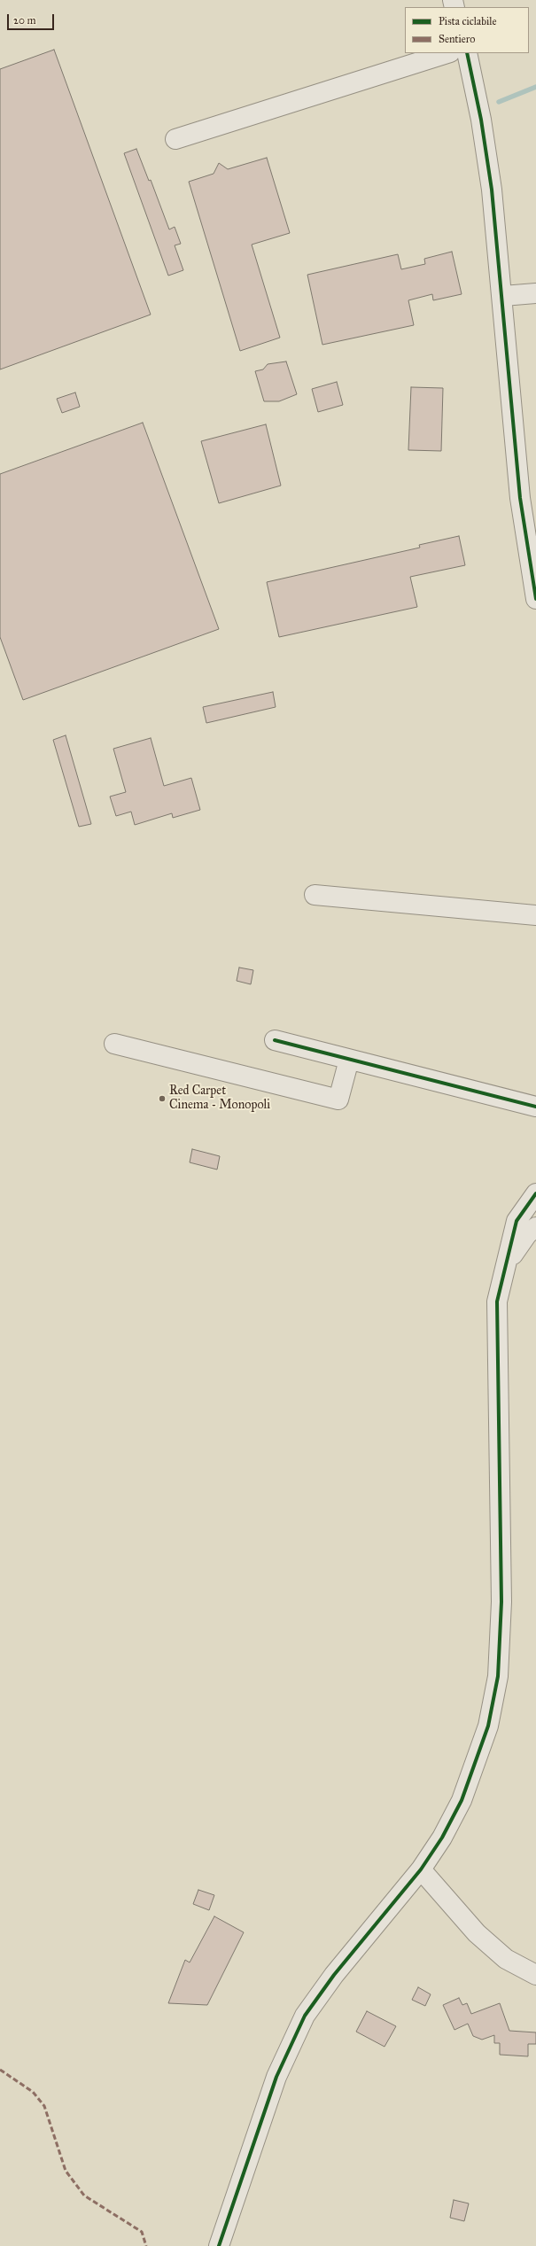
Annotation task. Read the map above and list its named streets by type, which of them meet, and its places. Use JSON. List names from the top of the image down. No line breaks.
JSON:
{"places":["Red Carpet Cinema - Monopoli"],"legend":["Pista ciclabile","Sentiero"],"scale_bar":"20 m"}
